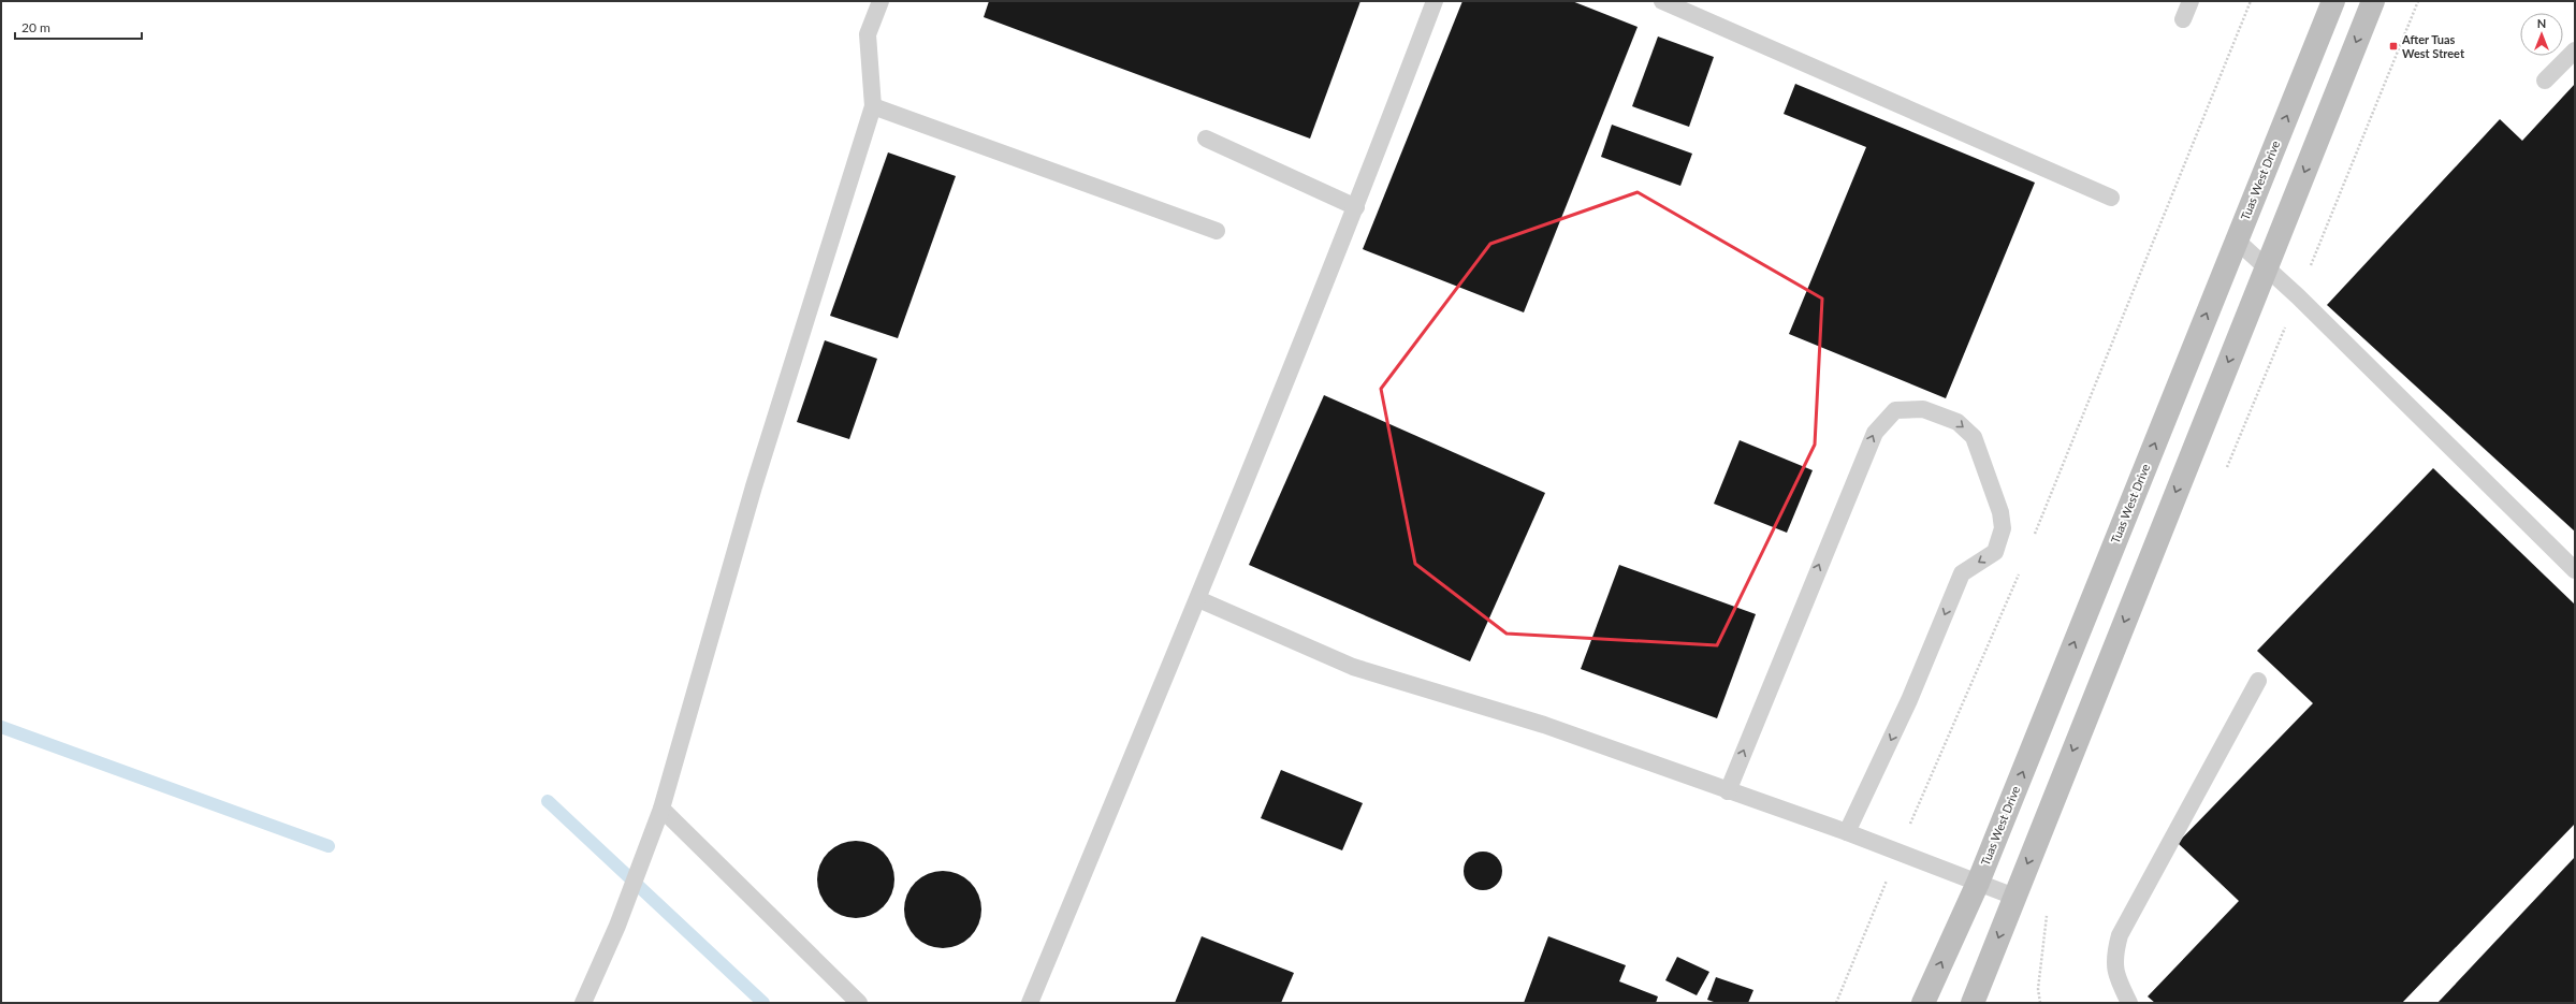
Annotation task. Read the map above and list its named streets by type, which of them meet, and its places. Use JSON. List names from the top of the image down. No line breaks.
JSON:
{"streets":{"main road":["Tuas West Drive"]},"places":{"transit":["After Tuas West Street"]},"scale_bar":"20 m","north":"top"}
